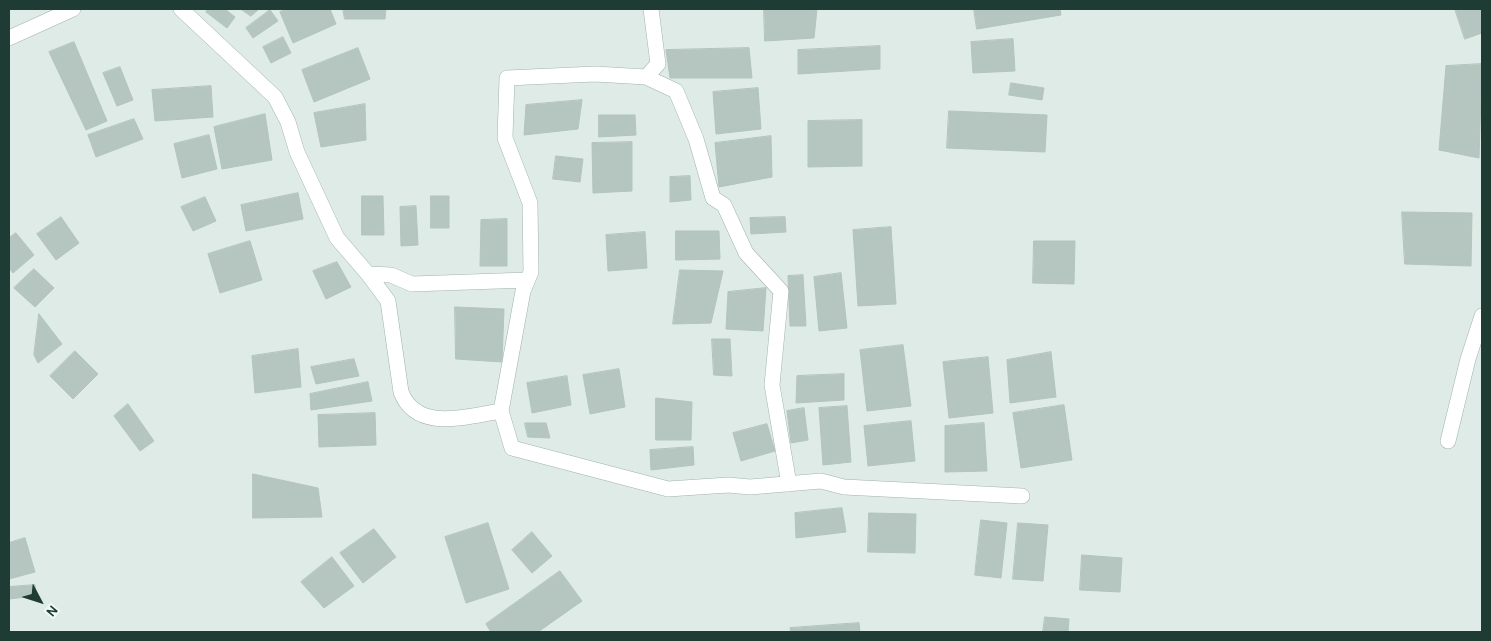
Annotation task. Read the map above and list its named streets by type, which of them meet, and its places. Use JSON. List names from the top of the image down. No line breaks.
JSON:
{"north":"bottom right"}
